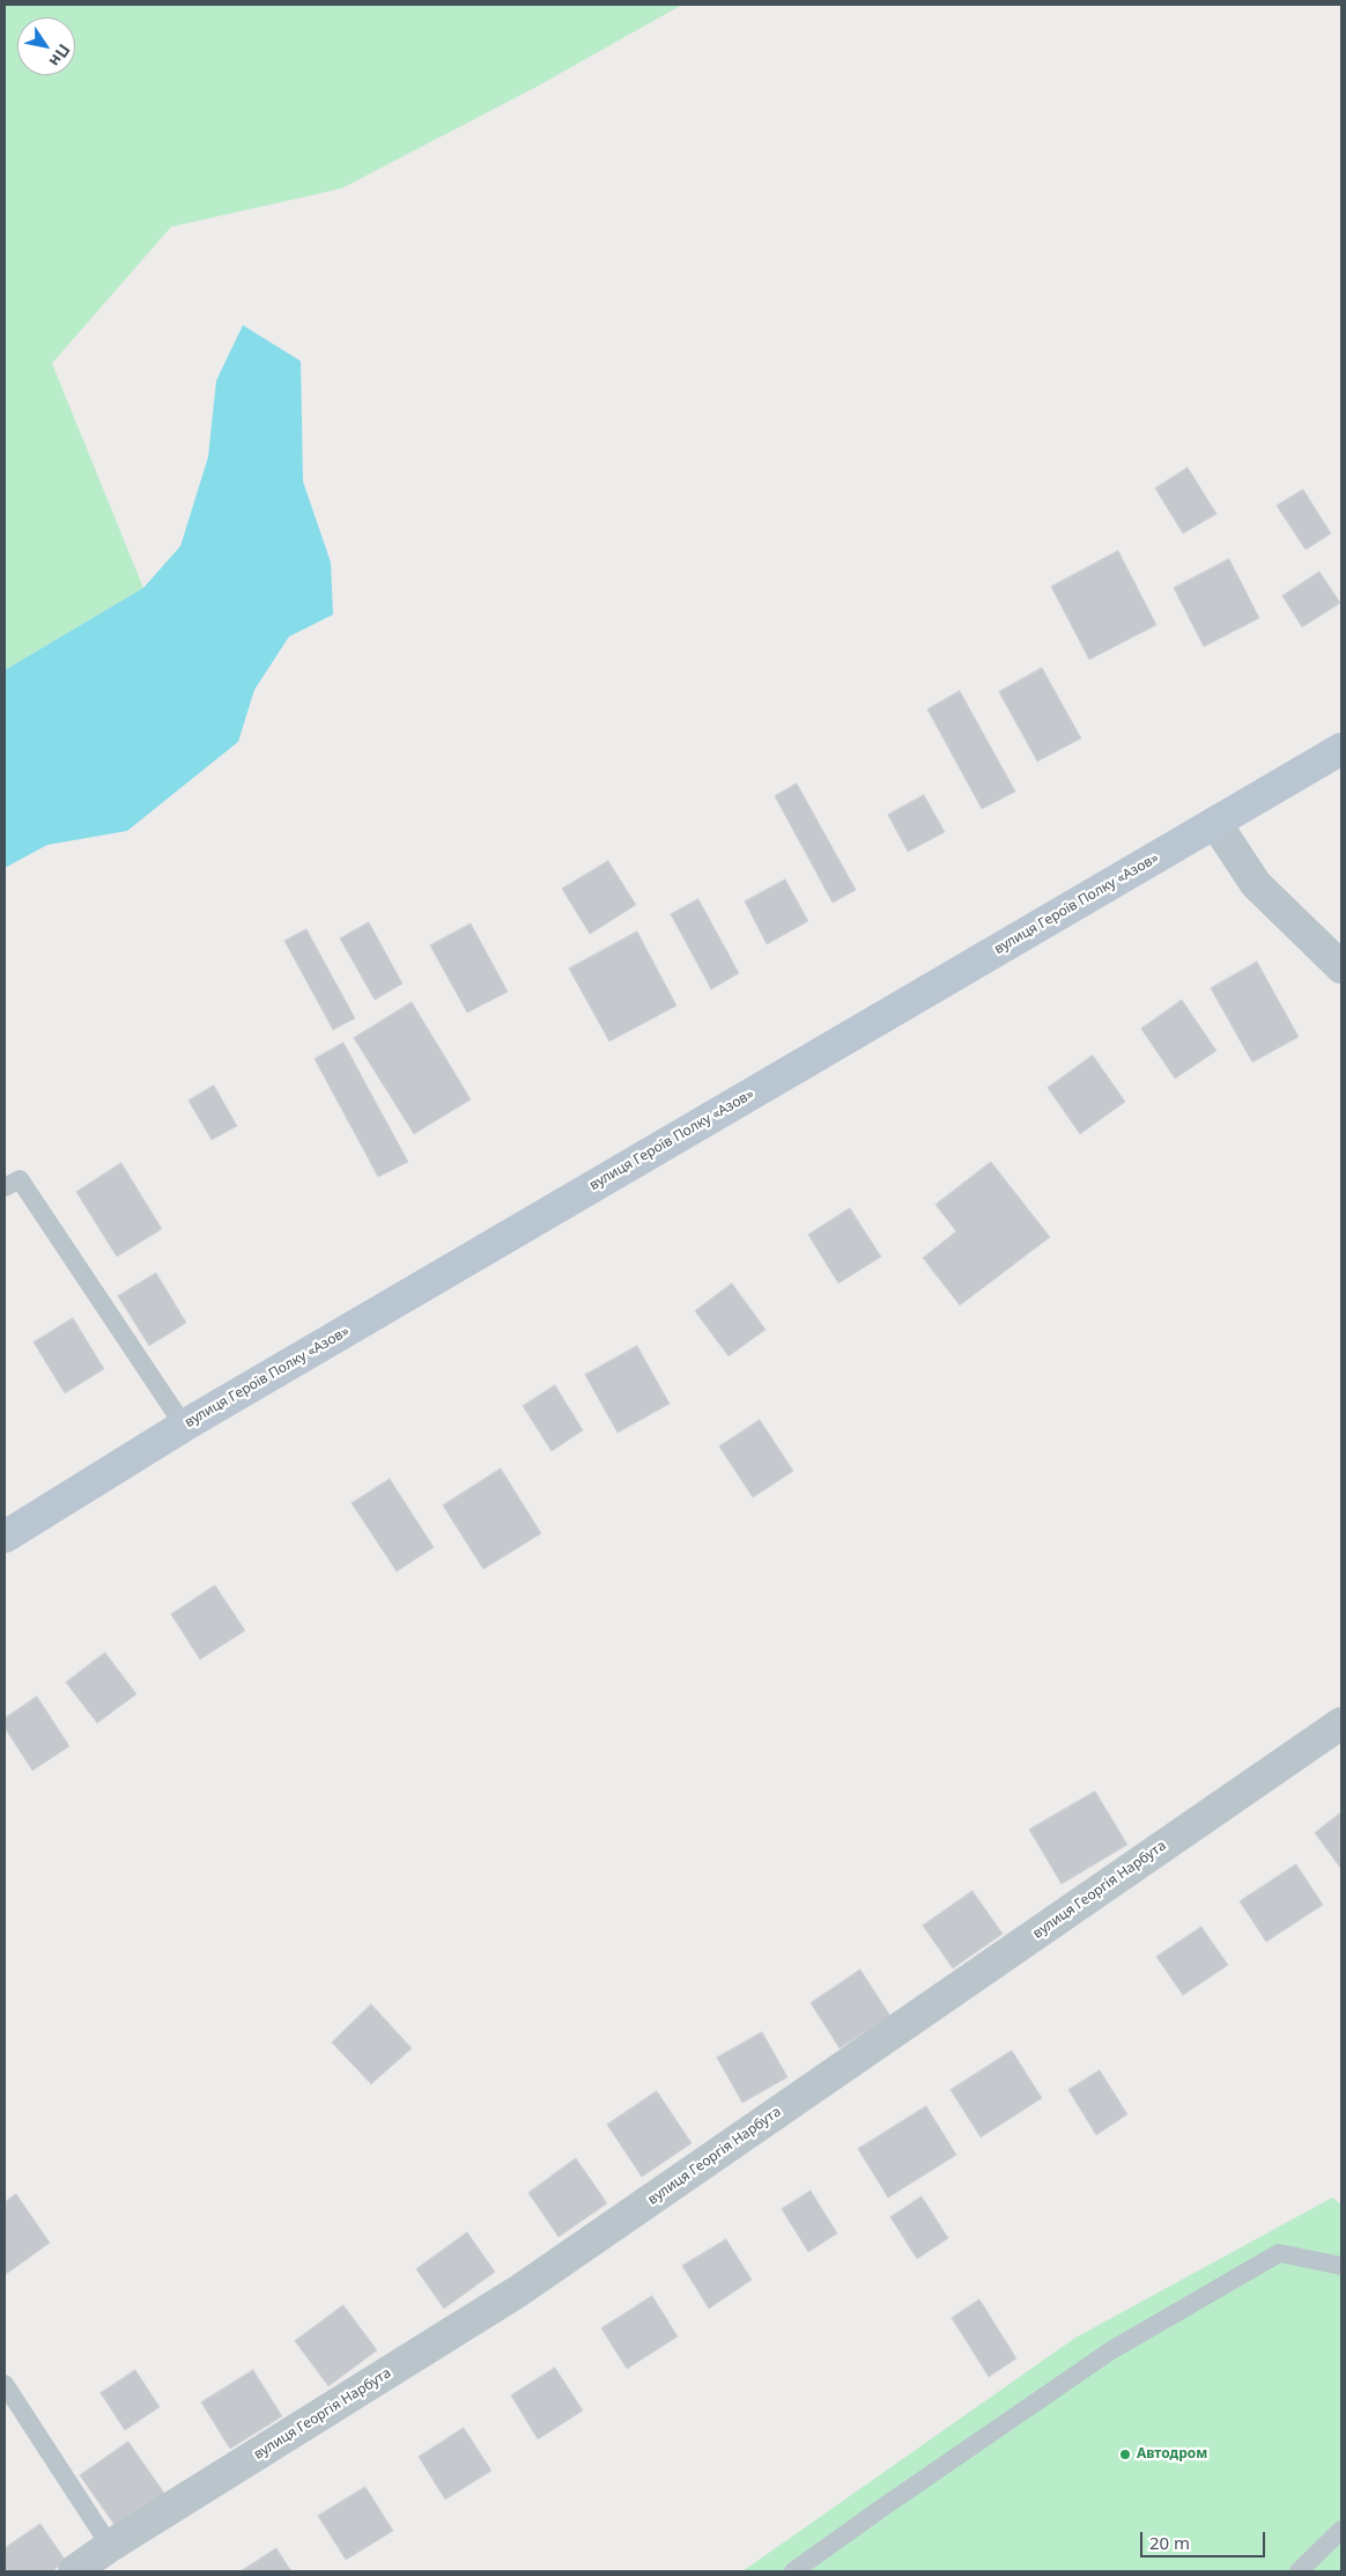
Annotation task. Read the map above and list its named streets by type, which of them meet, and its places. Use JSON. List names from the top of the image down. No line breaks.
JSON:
{"streets":{"main road":["вулиця Героїв Полку «Азов»"],"street":["вулиця Георгія Нарбута"]},"places":["Автодром"],"scale_bar":"20 m","north":"bottom right"}
